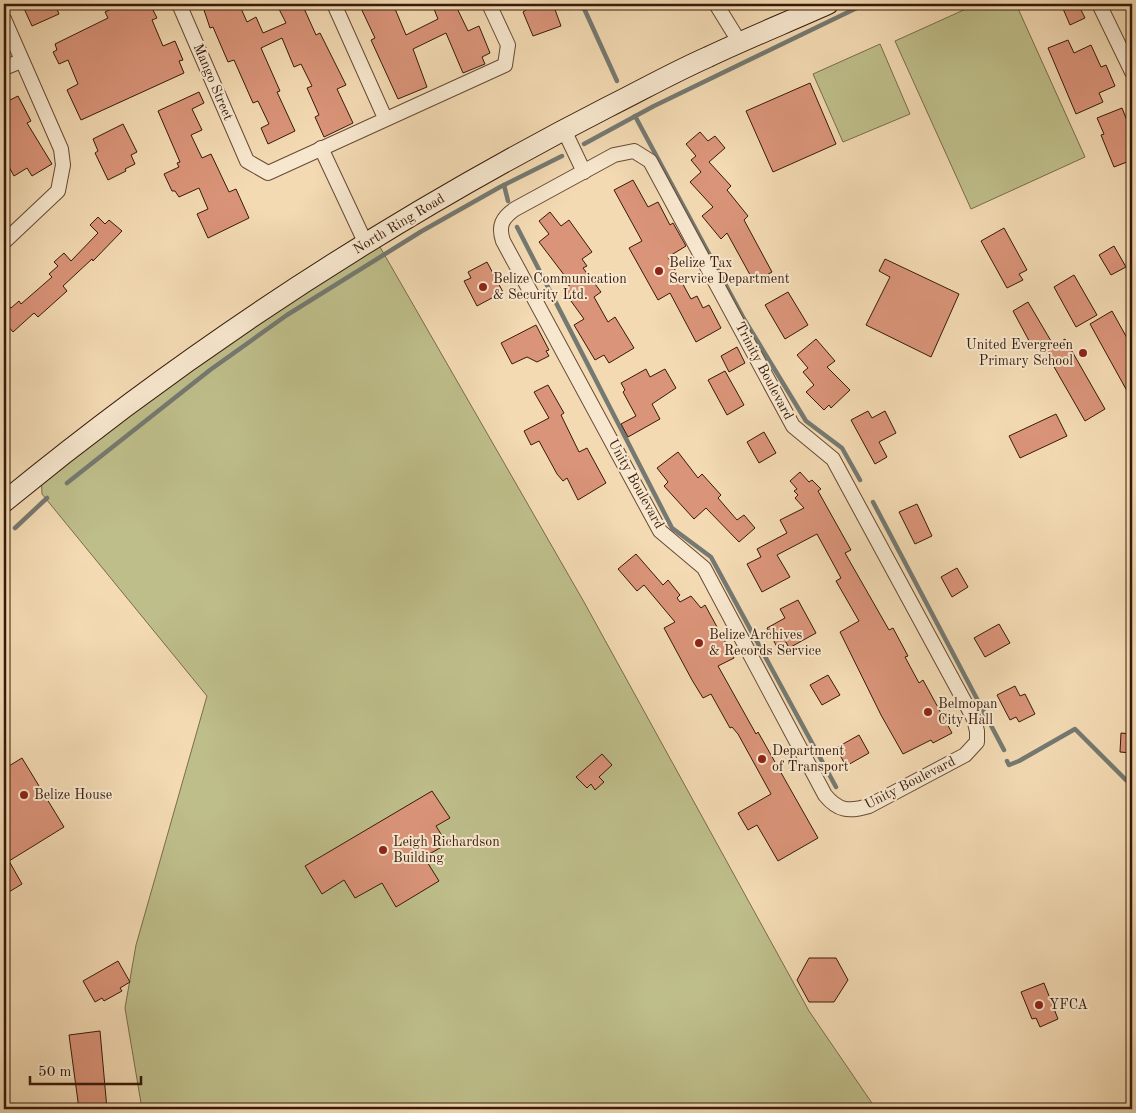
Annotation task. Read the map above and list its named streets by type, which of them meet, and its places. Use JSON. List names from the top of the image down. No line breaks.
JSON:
{"streets":{"main road":["North Ring Road"],"street":["Mango Street","Trinity Boulevard","Unity Boulevard"]},"crossings":[["Trinity Boulevard","Unity Boulevard"]],"places":["Belize Tax Service Department","Belize Communication & Security Ltd.","United Evergreen Primary School","Belize Archives & Records Service","Belmopan City Hall","Department of Transport","Belize House","Leigh Richardson Building","YFCA"],"scale_bar":"50 m"}
